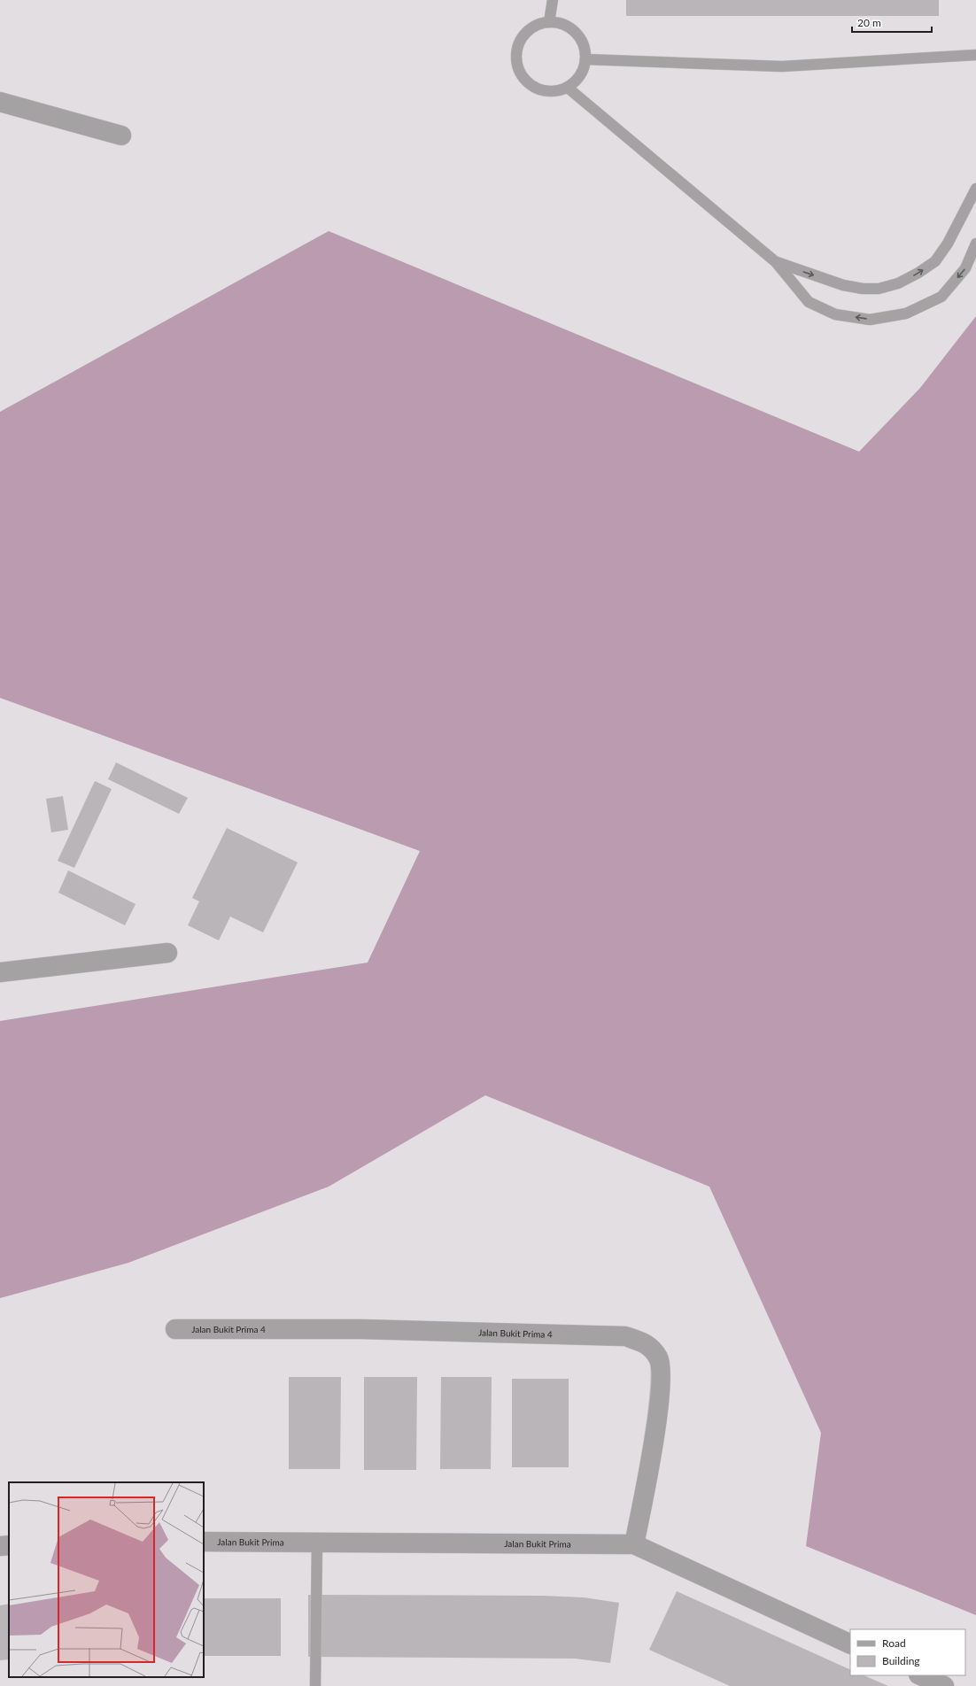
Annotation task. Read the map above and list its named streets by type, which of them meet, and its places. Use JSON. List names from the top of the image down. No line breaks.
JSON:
{"streets":{"street":["Jalan Bukit Prima 4","Jalan Bukit Prima"]},"crossings":[["Jalan Bukit Prima 4","Jalan Bukit Prima"]],"legend":["Road","Building"],"scale_bar":"20 m"}
